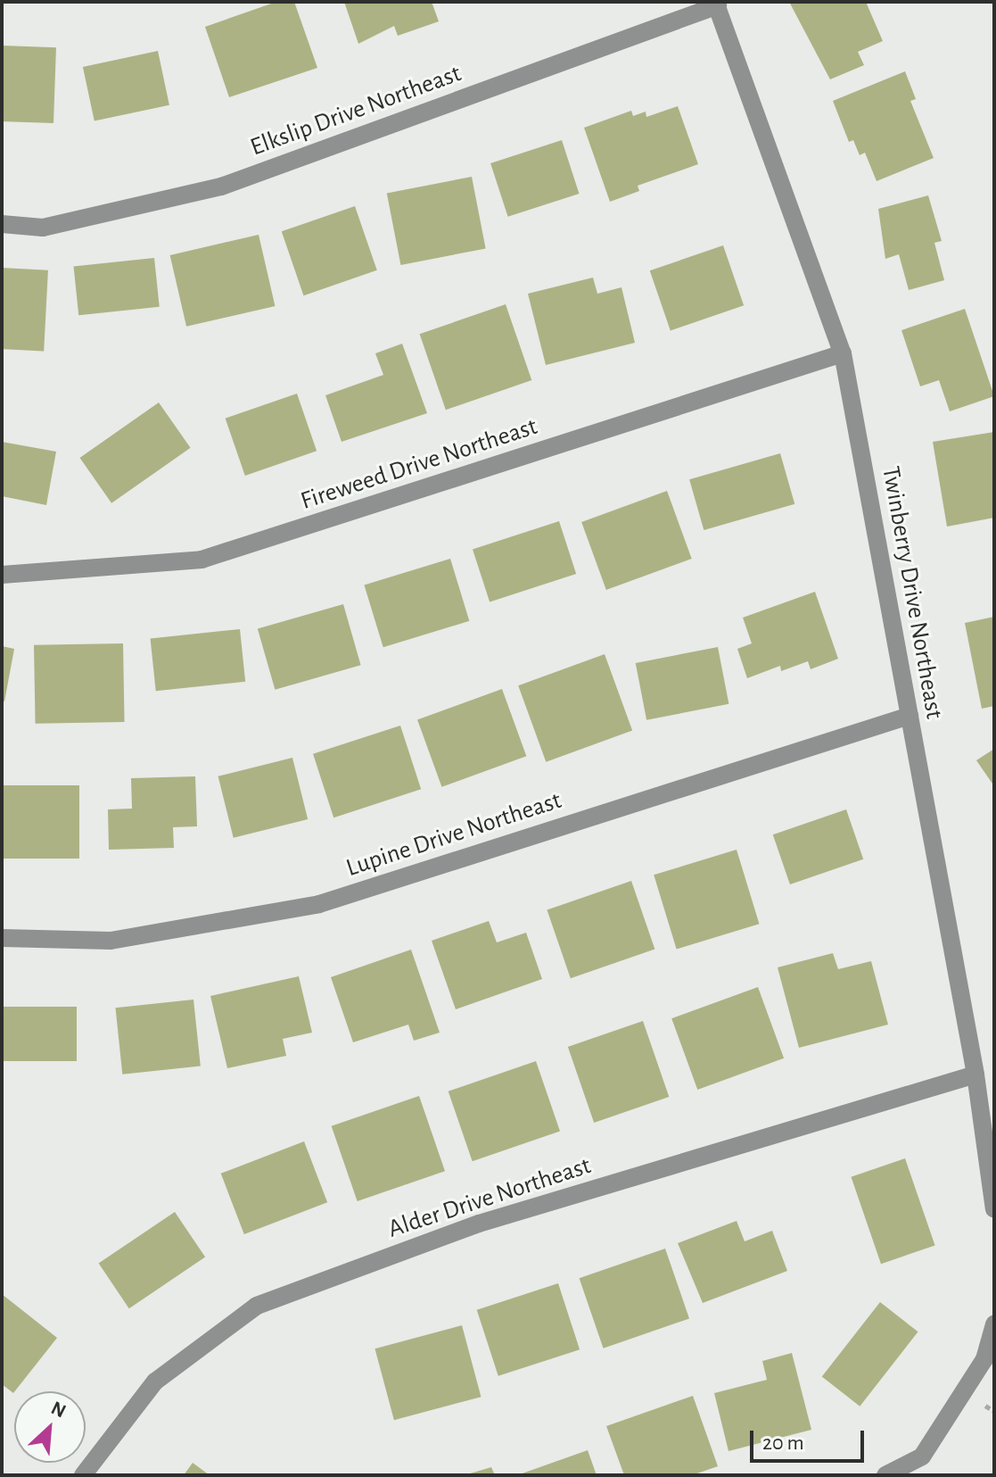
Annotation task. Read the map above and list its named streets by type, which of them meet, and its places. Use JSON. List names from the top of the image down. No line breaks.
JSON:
{"streets":{"street":["Elkslip Drive Northeast","Fireweed Drive Northeast","Twinberry Drive Northeast","Lupine Drive Northeast","Alder Drive Northeast"]},"crossings":[["Elkslip Drive Northeast","Twinberry Drive Northeast"],["Fireweed Drive Northeast","Twinberry Drive Northeast"],["Twinberry Drive Northeast","Lupine Drive Northeast"],["Twinberry Drive Northeast","Alder Drive Northeast"]],"scale_bar":"20 m","north":"top right"}
